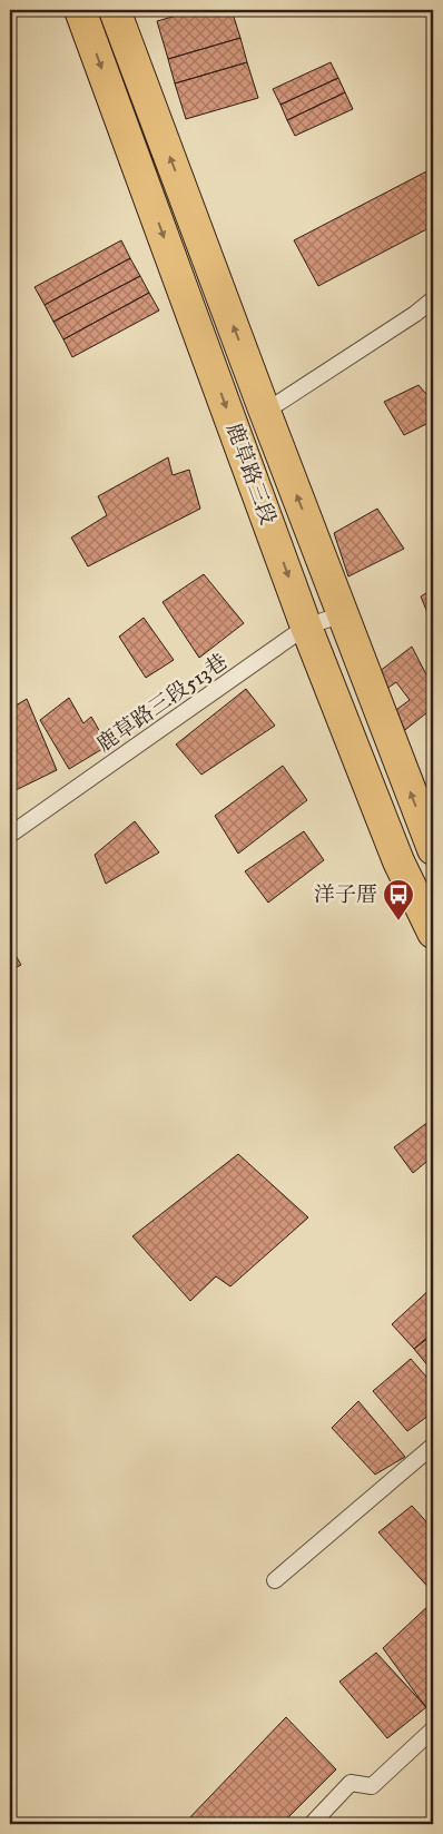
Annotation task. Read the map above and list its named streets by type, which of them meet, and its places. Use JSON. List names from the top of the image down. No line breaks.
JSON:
{"streets":{"main road":["鹿草路三段"],"lane":["鹿草路三段513巷"]},"crossings":[["鹿草路三段","鹿草路三段513巷"]],"places":{"bus stop":["洋子厝"]}}
